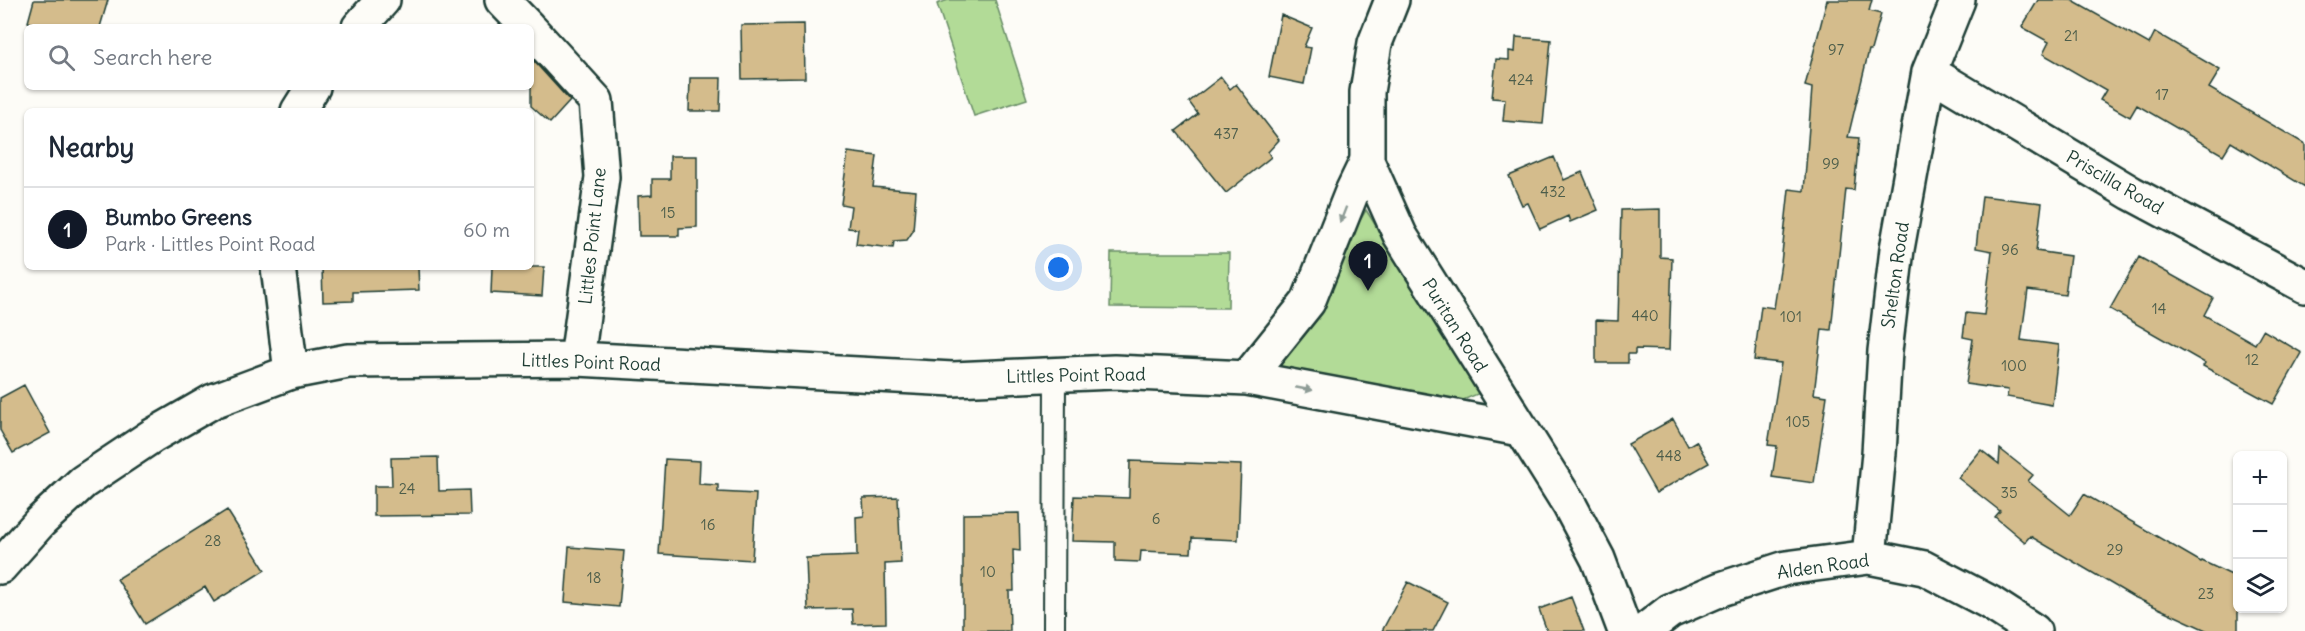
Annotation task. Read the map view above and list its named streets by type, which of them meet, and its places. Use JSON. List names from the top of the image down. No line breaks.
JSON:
{"streets":{"street":["Priscilla Road","Littles Point Lane","Shelton Road","Puritan Road","Littles Point Road","Alden Road"]},"crossings":[["Priscilla Road","Shelton Road"],["Littles Point Lane","Littles Point Road"],["Shelton Road","Alden Road"],["Puritan Road","Littles Point Road"]],"house_numbers":["21","97","424","17","437","99","432","15","96","14","440","101","12","100","105","448","24","35","6","16","28","29","10","18","23"],"page":{"search":"Search here","heading":"Nearby","list":[{"mark":"1","name":"Bumbo Greens","note":"Park · Littles Point Road","value":"60 m"}],"pins":"1","map_buttons":["+","−"]}}
